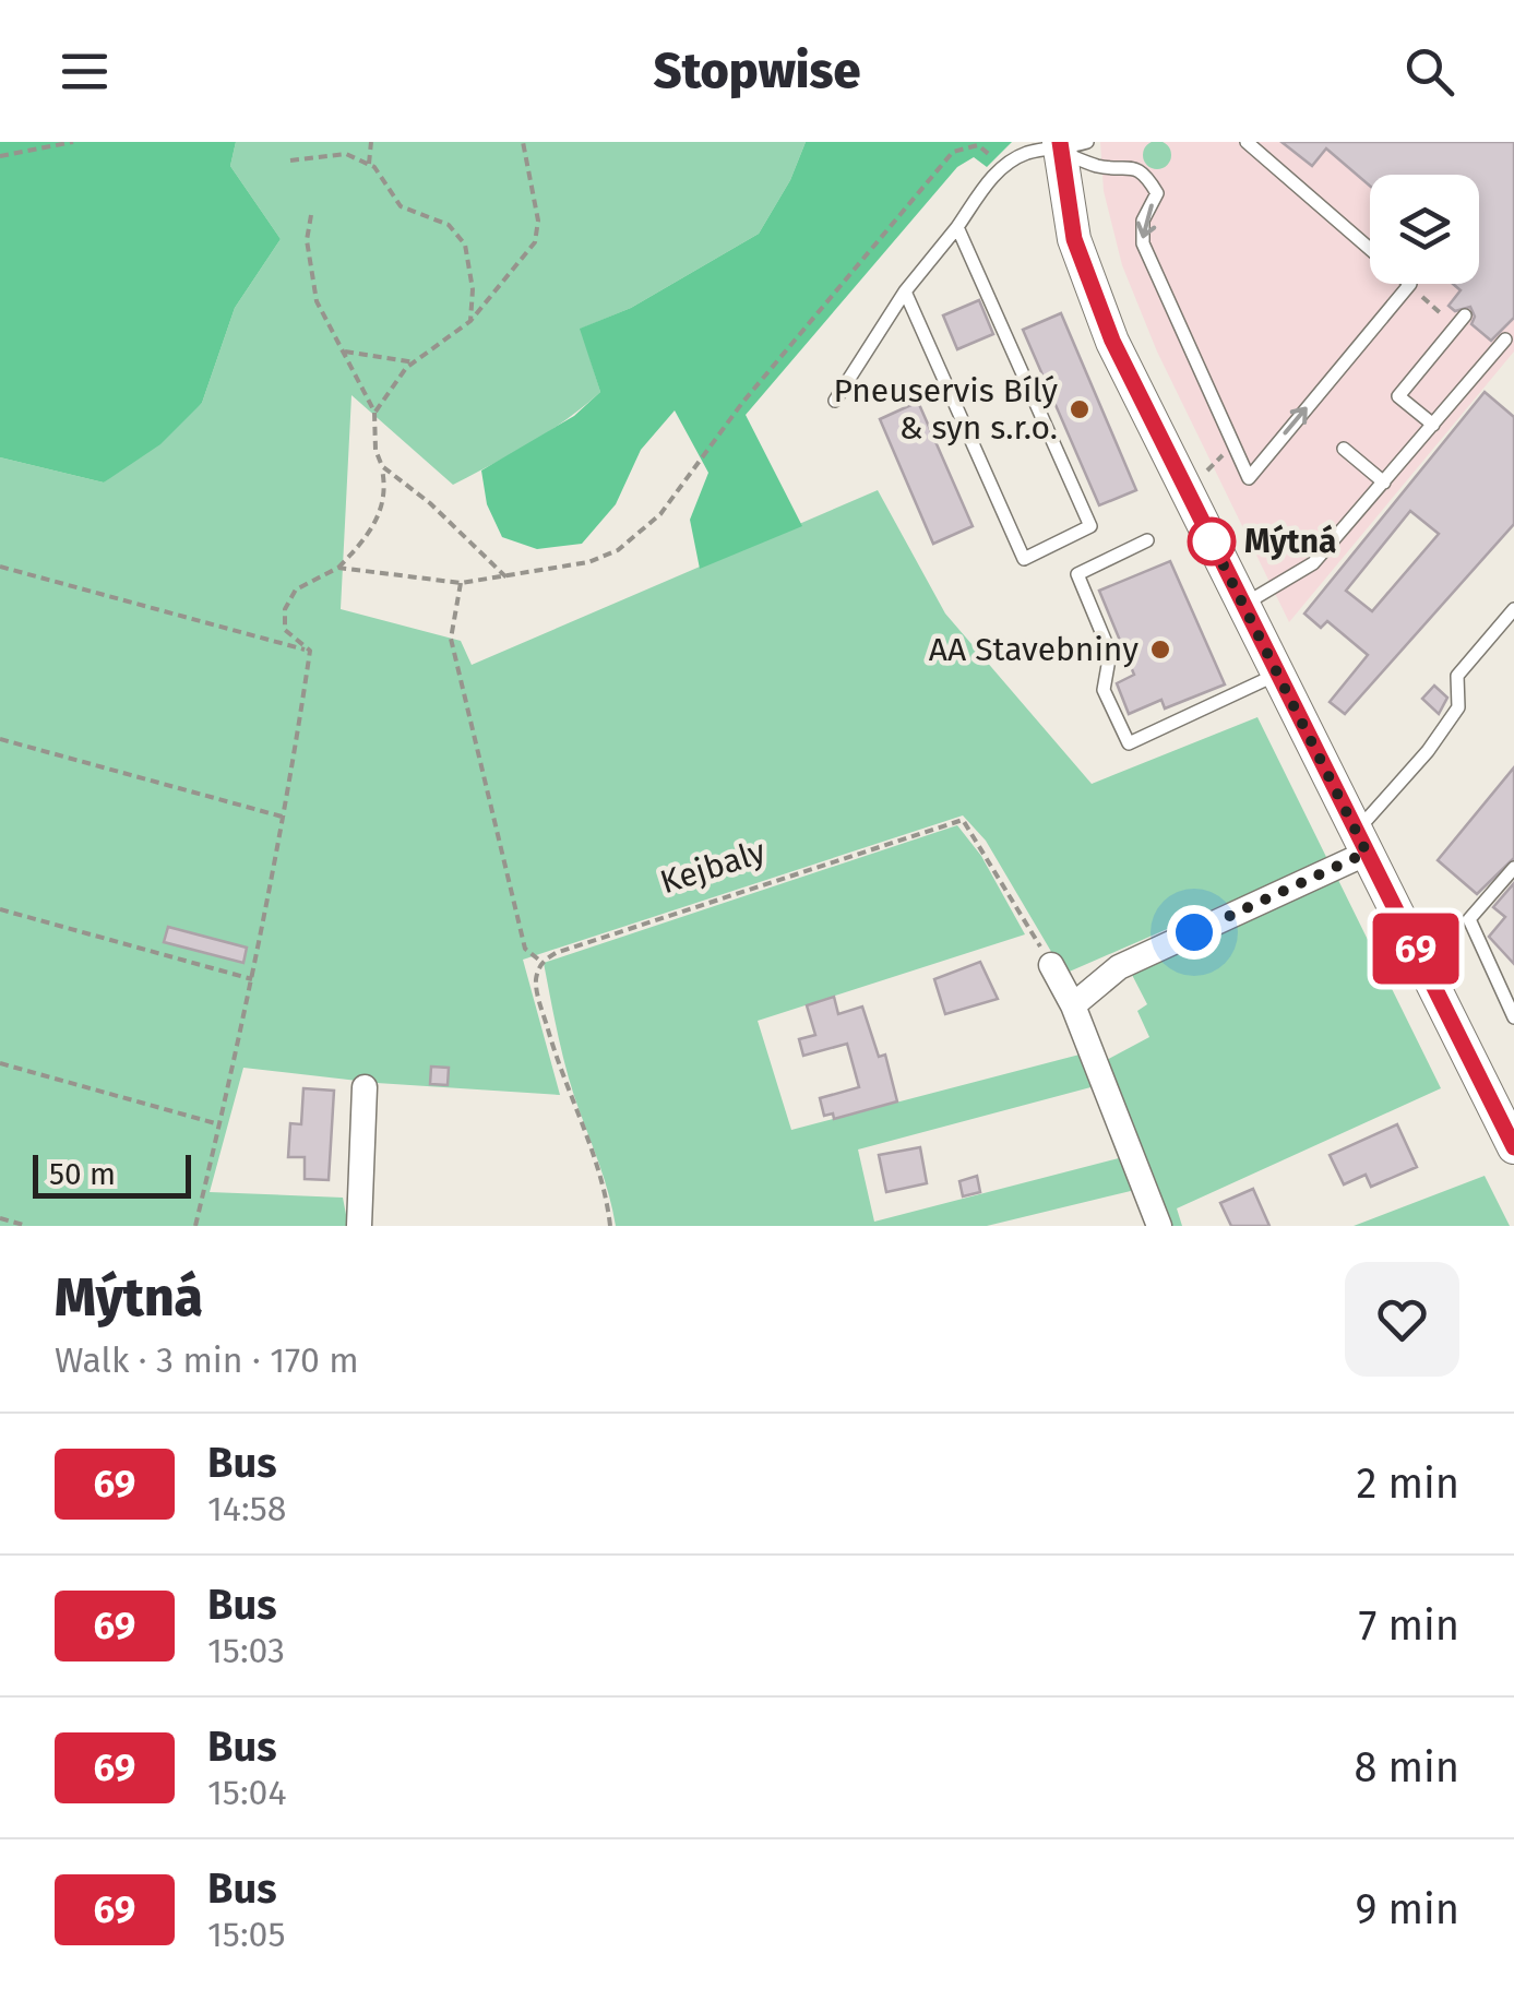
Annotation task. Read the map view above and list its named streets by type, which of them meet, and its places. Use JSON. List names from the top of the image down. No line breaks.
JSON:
{"streets":{"path":["Kejbaly"]},"places":["Pneuservis Bílý & syn s.r.o.","Mýtná","AA Stavebniny"],"lines":["bus line 69"],"scale_bar":"50 m","page":{"header":"Stopwise","on_map":"69","scale":"50 m","heading":["Mýtná","Walk · 3 min · 170 m"],"list":[{"mark":"69","name":"Bus","note":"14:58","value":"2 min"},{"mark":"69","name":"Bus","note":"15:03","value":"7 min"},{"mark":"69","name":"Bus","note":"15:04","value":"8 min"},{"mark":"69","name":"Bus","note":"15:05","value":"9 min"}]}}
